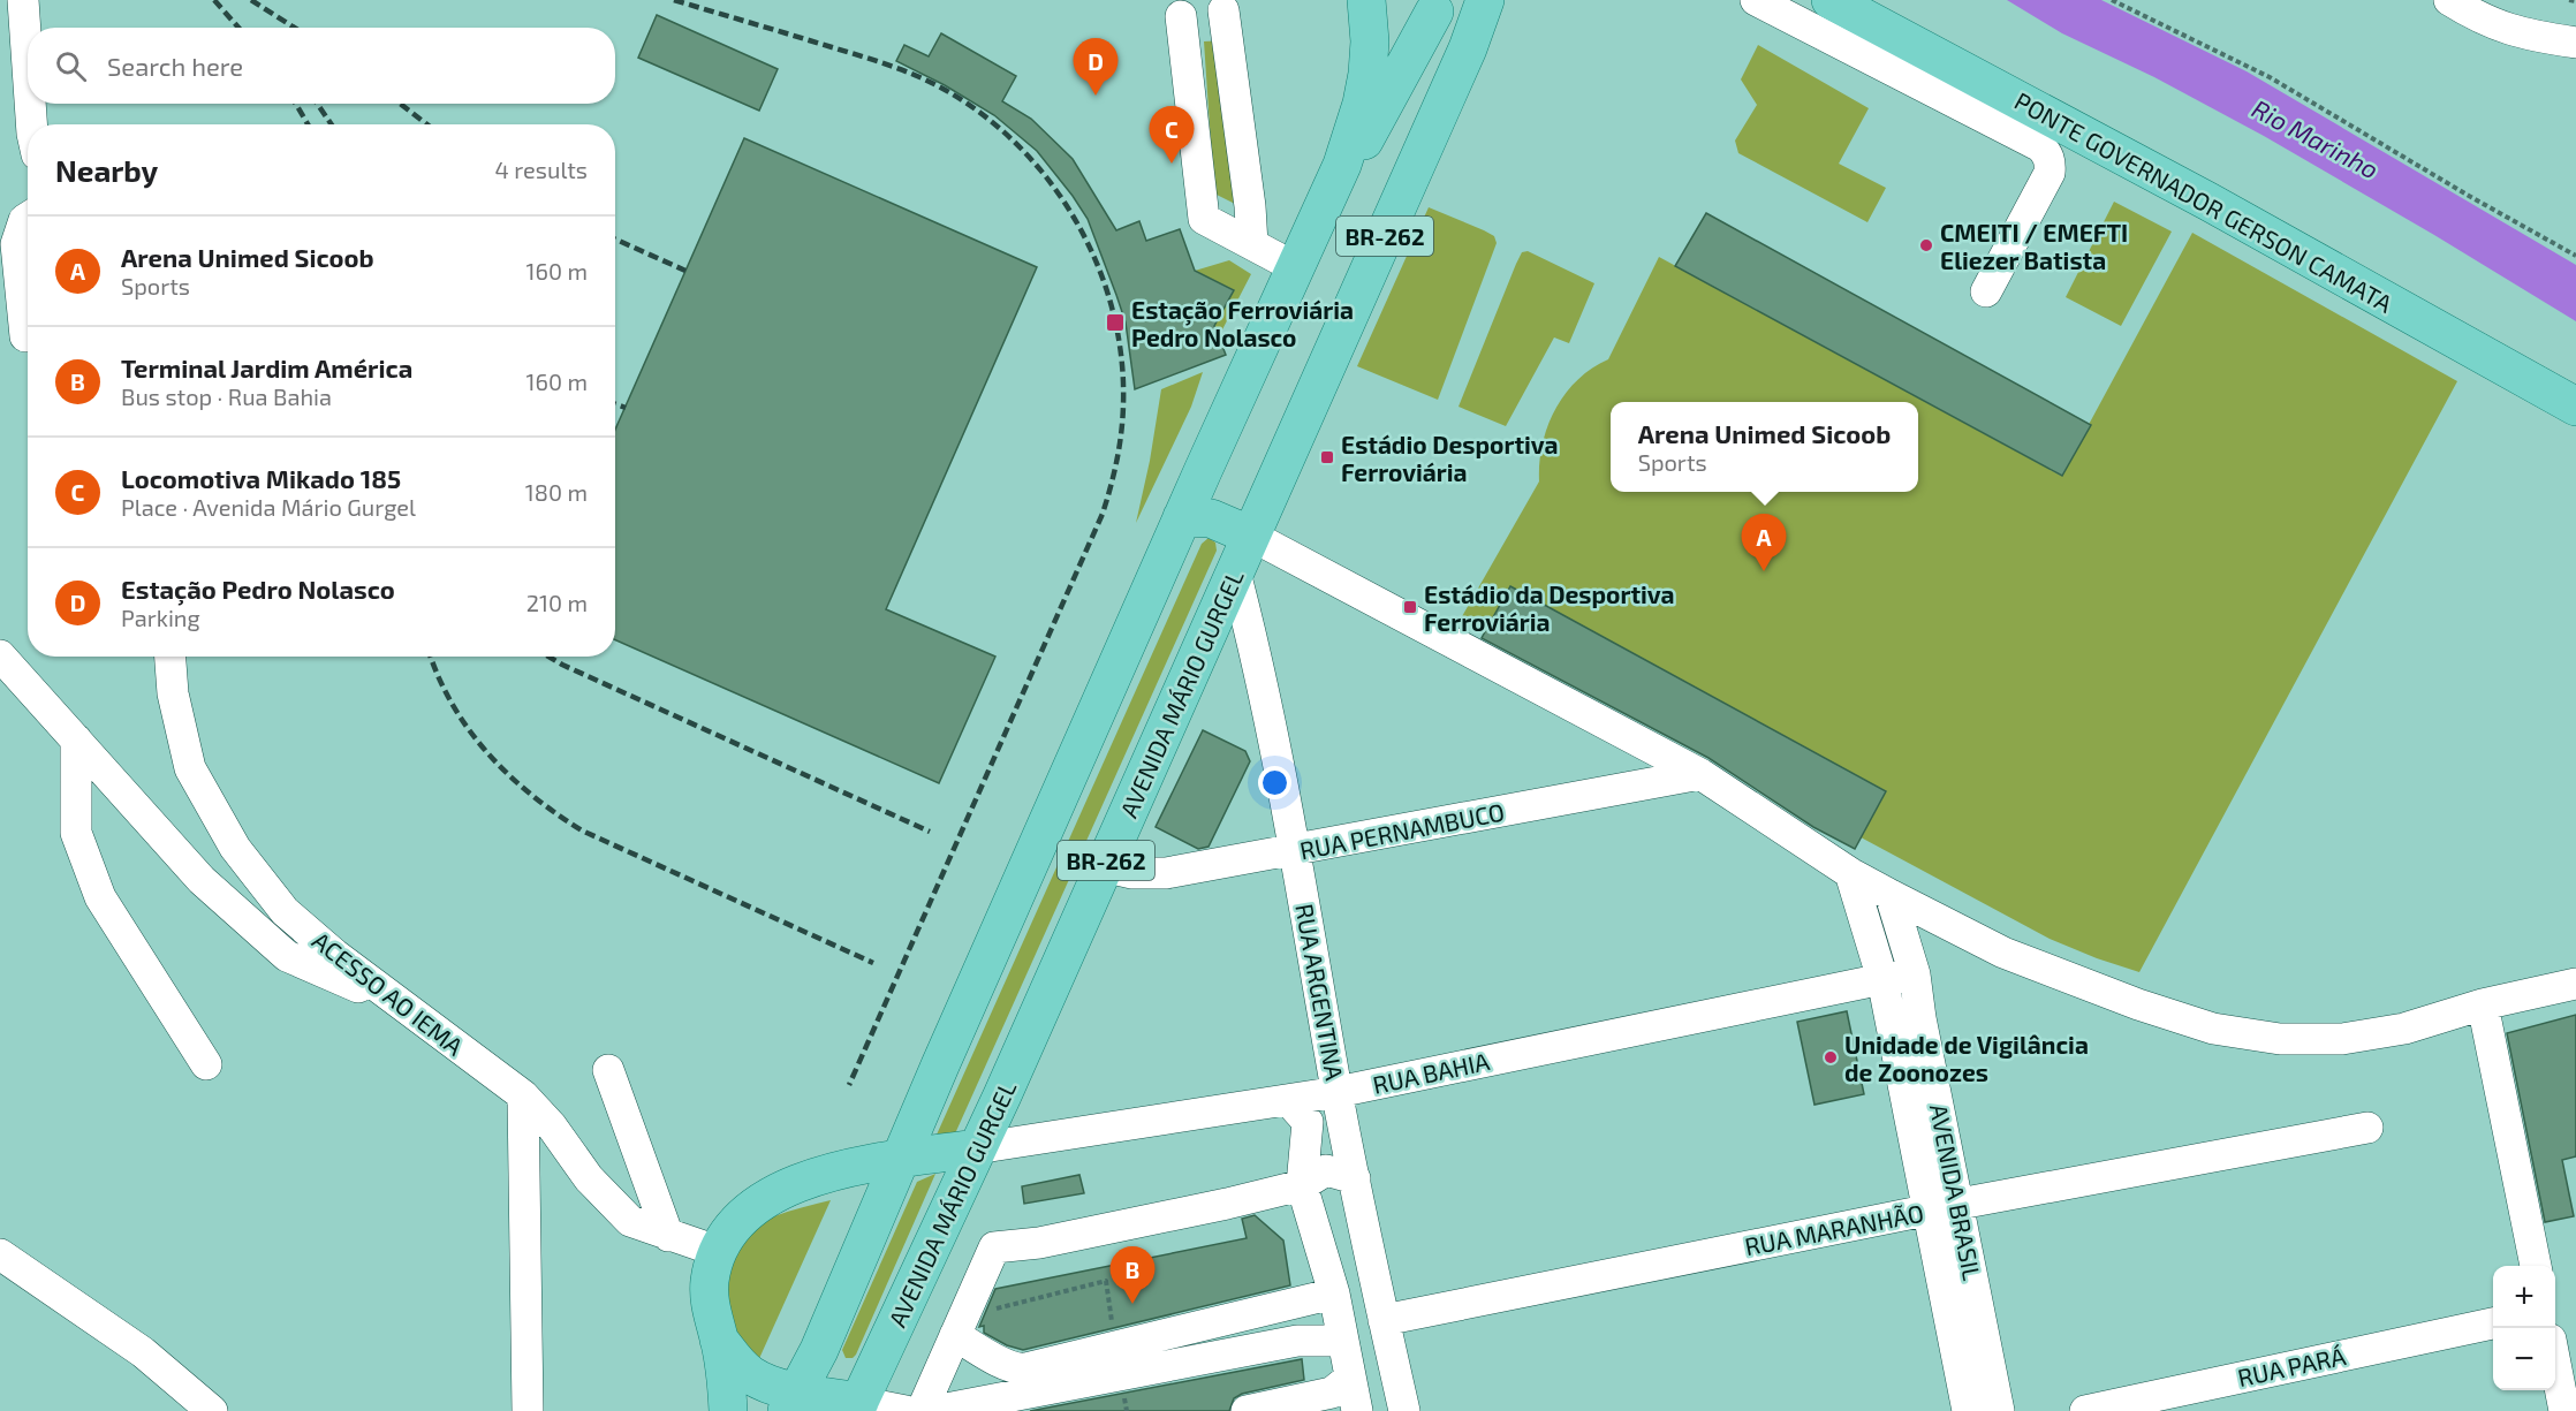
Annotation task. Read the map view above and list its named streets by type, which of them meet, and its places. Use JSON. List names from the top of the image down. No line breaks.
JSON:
{"streets":{"main road":["PONTE GOVERNADOR GERSON CAMATA","BR-262","AVENIDA MÁRIO GURGEL"],"street":["RUA PERNAMBUCO","RUA ARGENTINA","ACESSO AO IEMA","RUA BAHIA","AVENIDA BRASIL","RUA MARANHÃO","RUA PARÁ"]},"crossings":[["BR-262","AVENIDA MÁRIO GURGEL"],["AVENIDA MÁRIO GURGEL","RUA PERNAMBUCO"],["AVENIDA MÁRIO GURGEL","RUA ARGENTINA"],["AVENIDA MÁRIO GURGEL","RUA BAHIA"],["RUA PERNAMBUCO","RUA ARGENTINA"],["RUA ARGENTINA","RUA BAHIA"],["RUA ARGENTINA","RUA MARANHÃO"],["RUA BAHIA","AVENIDA BRASIL"],["AVENIDA BRASIL","RUA MARANHÃO"]],"water":["Rio Marinho"],"places":{"other":["CMEITI / EMEFTI Eliezer Batista","Unidade de Vigilância de Zoonozes"],"transit":["Estação Ferroviária Pedro Nolasco","Estádio Desportiva Ferroviária","Estádio da Desportiva Ferroviária"]},"page":{"search":"Search here","pins":["D","C","A","B"],"heading":["Nearby","4 results"],"list":[{"mark":"A","name":"Arena Unimed Sicoob","note":"Sports","value":"160 m"},{"mark":"B","name":"Terminal Jardim América","note":"Bus stop · Rua Bahia","value":"160 m"},{"mark":"C","name":"Locomotiva Mikado 185","note":"Place · Avenida Mário Gurgel","value":"180 m"},{"mark":"D","name":"Estação Pedro Nolasco","note":"Parking","value":"210 m"}],"popup":["Arena Unimed Sicoob","Sports"],"map_buttons":["+","−"]}}
